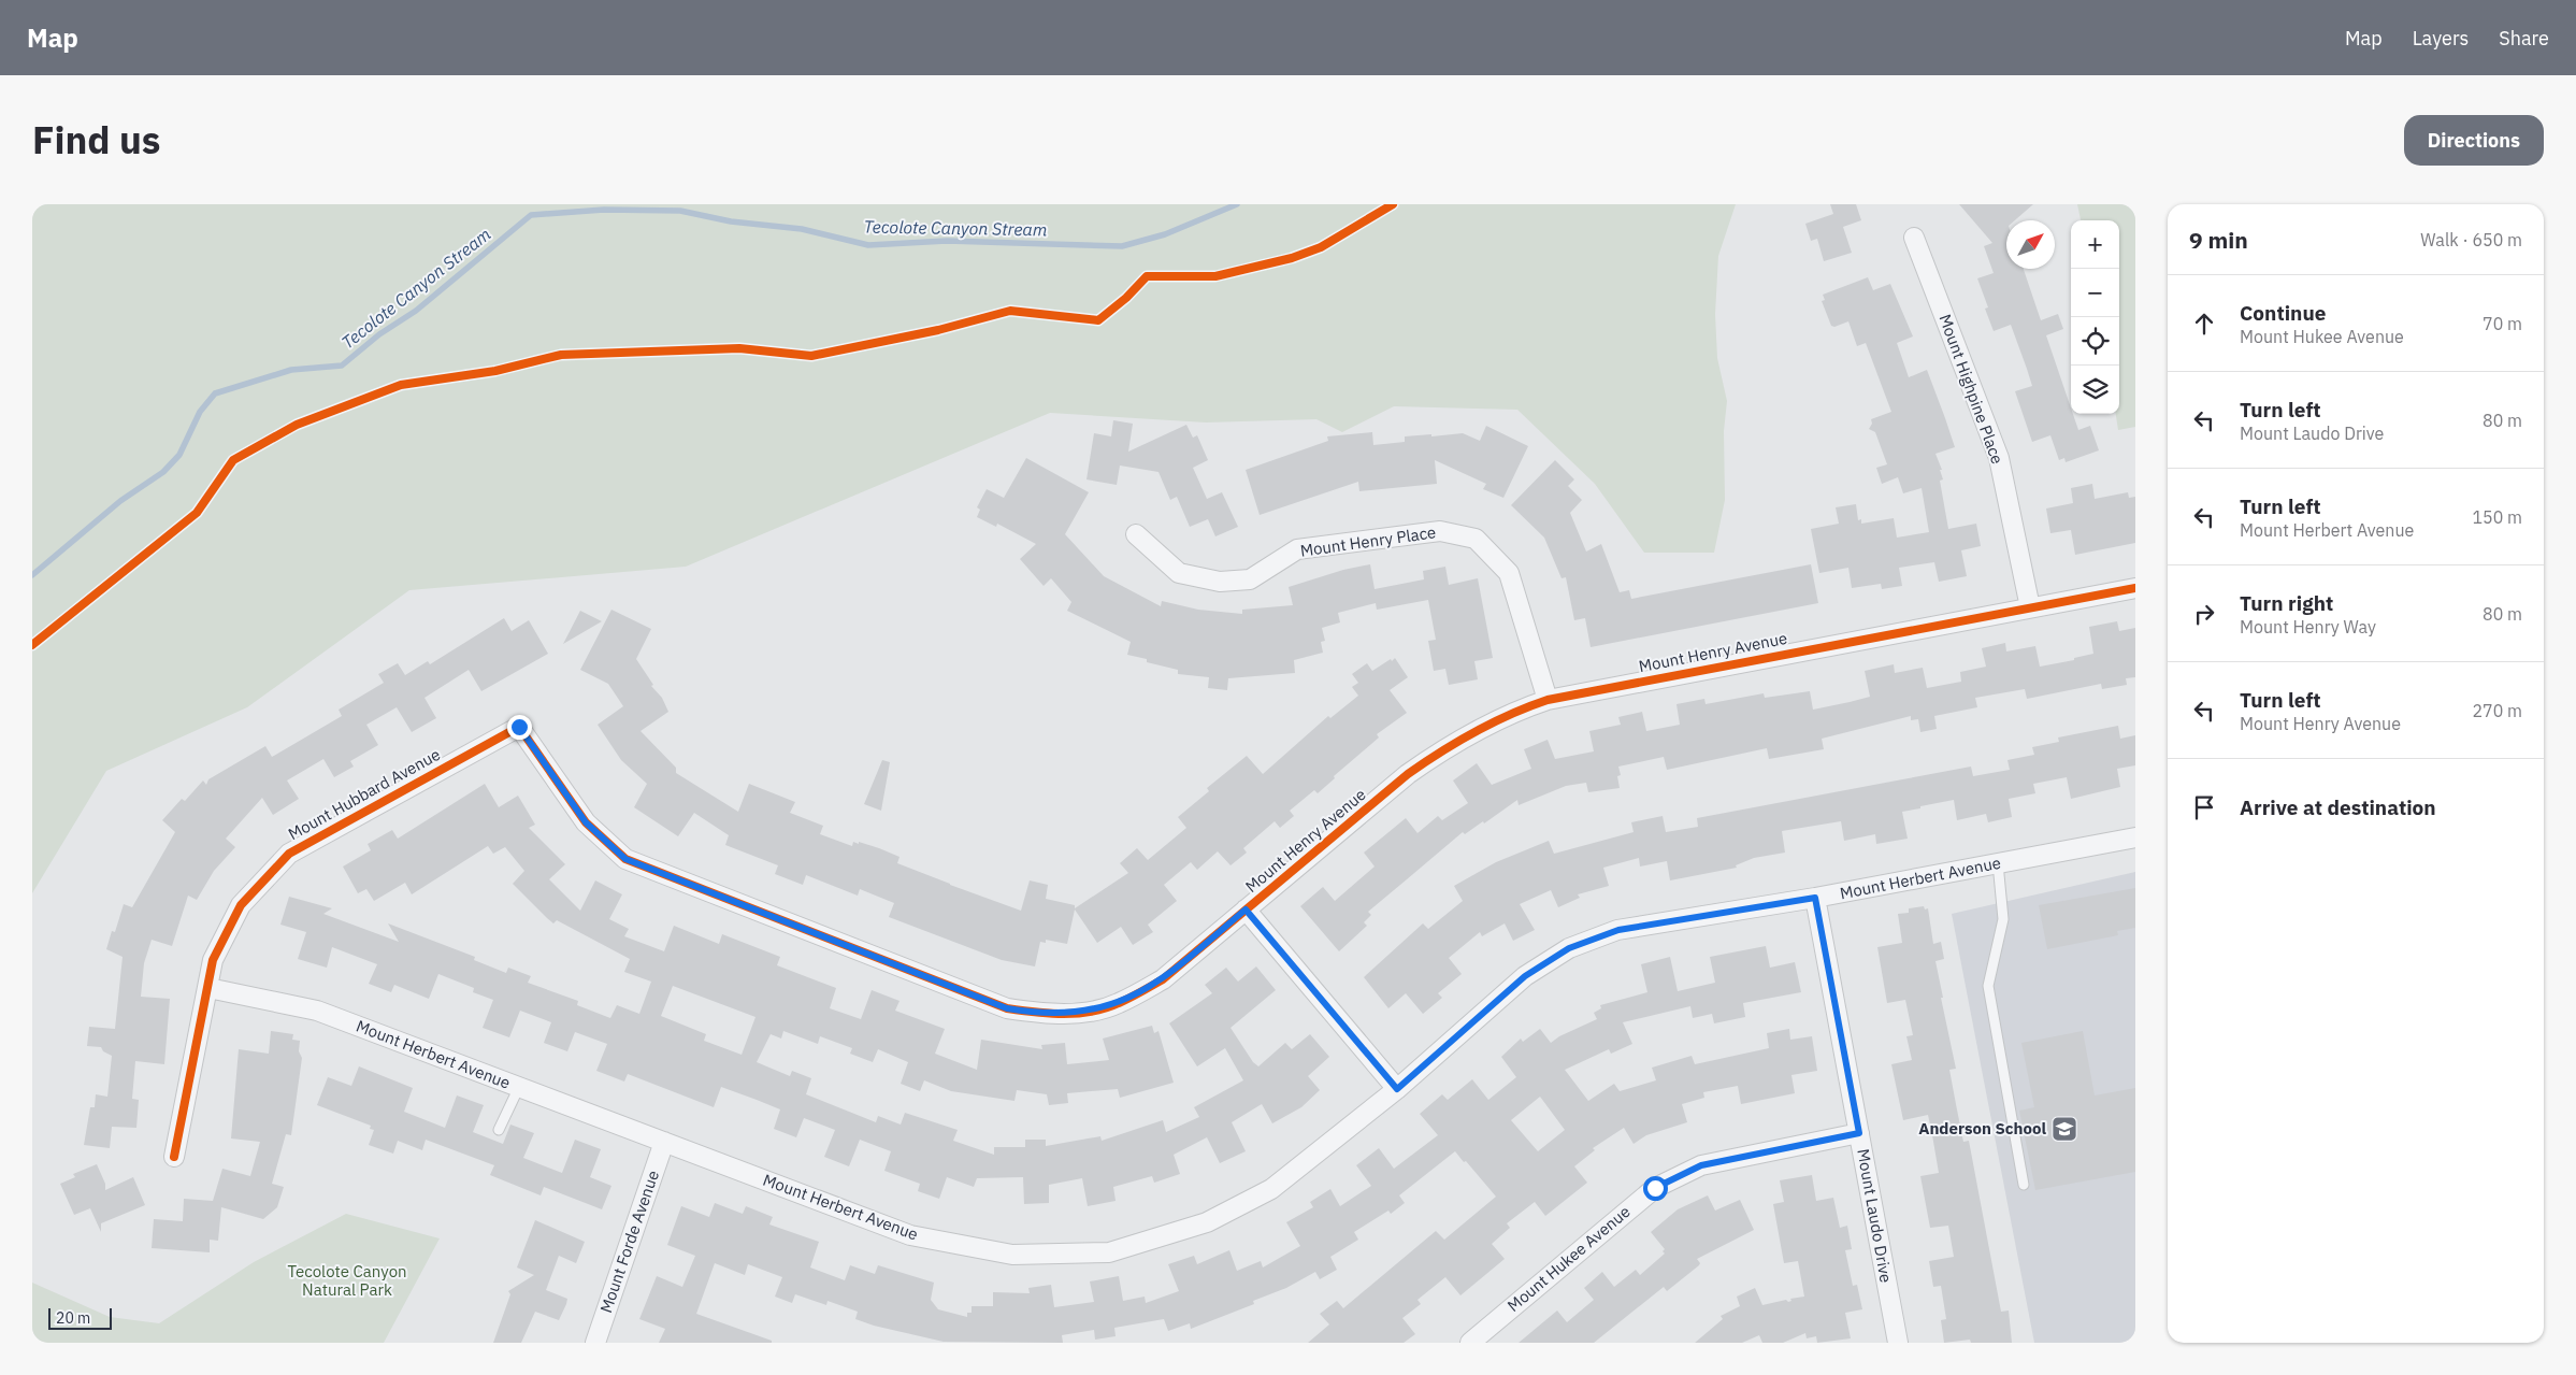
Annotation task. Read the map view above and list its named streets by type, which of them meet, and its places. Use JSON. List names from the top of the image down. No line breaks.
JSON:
{"streets":{"street":["Mount Highpine Place","Mount Henry Place","Mount Henry Avenue","Mount Hubbard Avenue","Mount Herbert Avenue","Mount Laudo Drive","Mount Forde Avenue","Mount Hukee Avenue"]},"crossings":[["Mount Highpine Place","Mount Henry Avenue"],["Mount Henry Place","Mount Henry Avenue"],["Mount Henry Avenue","Mount Hubbard Avenue"],["Mount Hubbard Avenue","Mount Herbert Avenue"],["Mount Herbert Avenue","Mount Laudo Drive"],["Mount Herbert Avenue","Mount Forde Avenue"],["Mount Laudo Drive","Mount Hukee Avenue"]],"water":["Tecolote Canyon Stream"],"parks":["Tecolote Canyon Natural Park"],"places":{"school or university":["Anderson School"]},"scale_bar":"20 m","north":"top right","page":{"header":"Map","nav":["Map","Layers","Share"],"title":"Find us","buttons":"Directions","heading":["9 min","Walk · 650 m"],"map_buttons":["+","−"],"list":[["Continue","Mount Hukee Avenue","70 m"],["Turn left","Mount Laudo Drive","80 m"],["Turn left","Mount Herbert Avenue","150 m"],["Turn right","Mount Henry Way","80 m"],["Turn left","Mount Henry Avenue","270 m"],"Arrive at destination"],"scale":"20 m"}}
